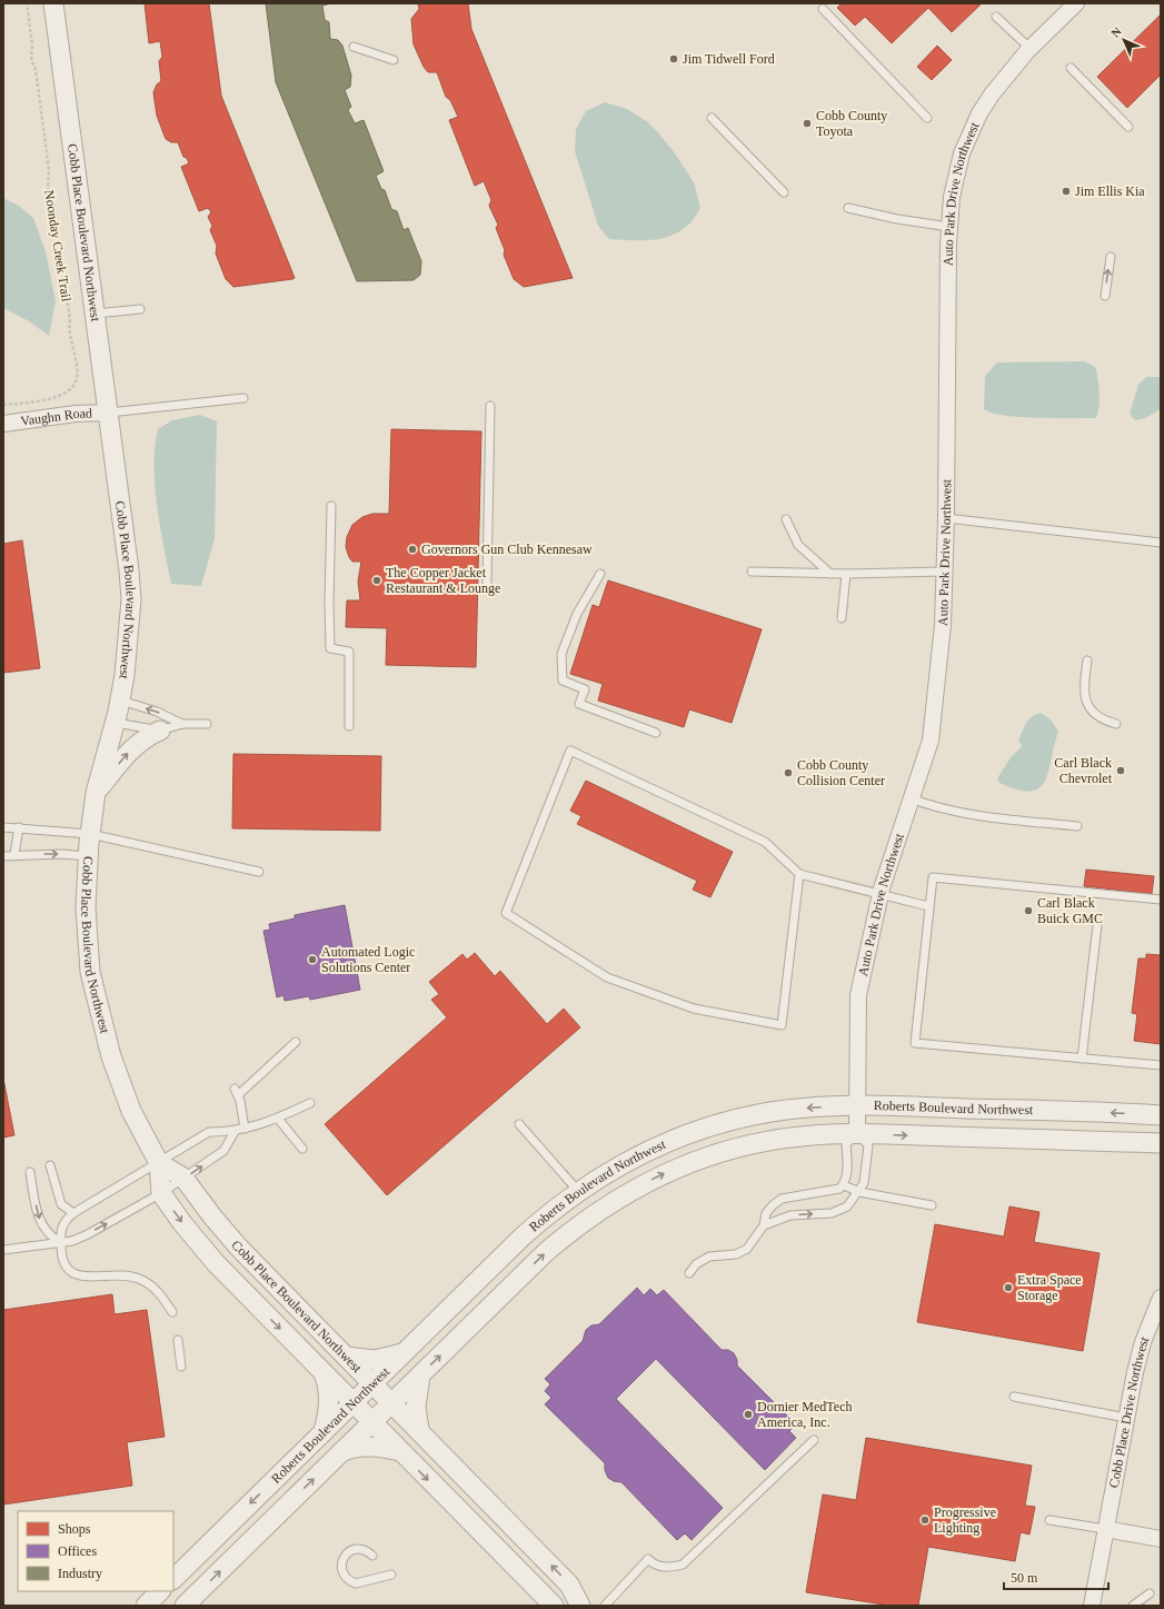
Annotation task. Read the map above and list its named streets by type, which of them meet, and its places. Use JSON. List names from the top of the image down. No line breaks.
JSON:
{"streets":{"street":["Auto Park Drive Northwest","Cobb Place Boulevard Northwest","Vaughn Road","Roberts Boulevard Northwest","Cobb Place Drive Northwest"],"path":["Noonday Creek Trail"]},"crossings":[["Auto Park Drive Northwest","Roberts Boulevard Northwest"],["Cobb Place Boulevard Northwest","Vaughn Road"],["Cobb Place Boulevard Northwest","Roberts Boulevard Northwest"]],"places":["Jim Tidwell Ford","Cobb County Toyota","Jim Ellis Kia","Governors Gun Club Kennesaw","The Copper Jacket Restaurant & Lounge","Carl Black Chevrolet","Cobb County Collision Center","Carl Black Buick GMC","Automated Logic Solutions Center","Extra Space Storage","Dornier MedTech America, Inc.","Progressive Lighting"],"legend":["Shops","Offices","Industry"],"scale_bar":"50 m","north":"top left"}
